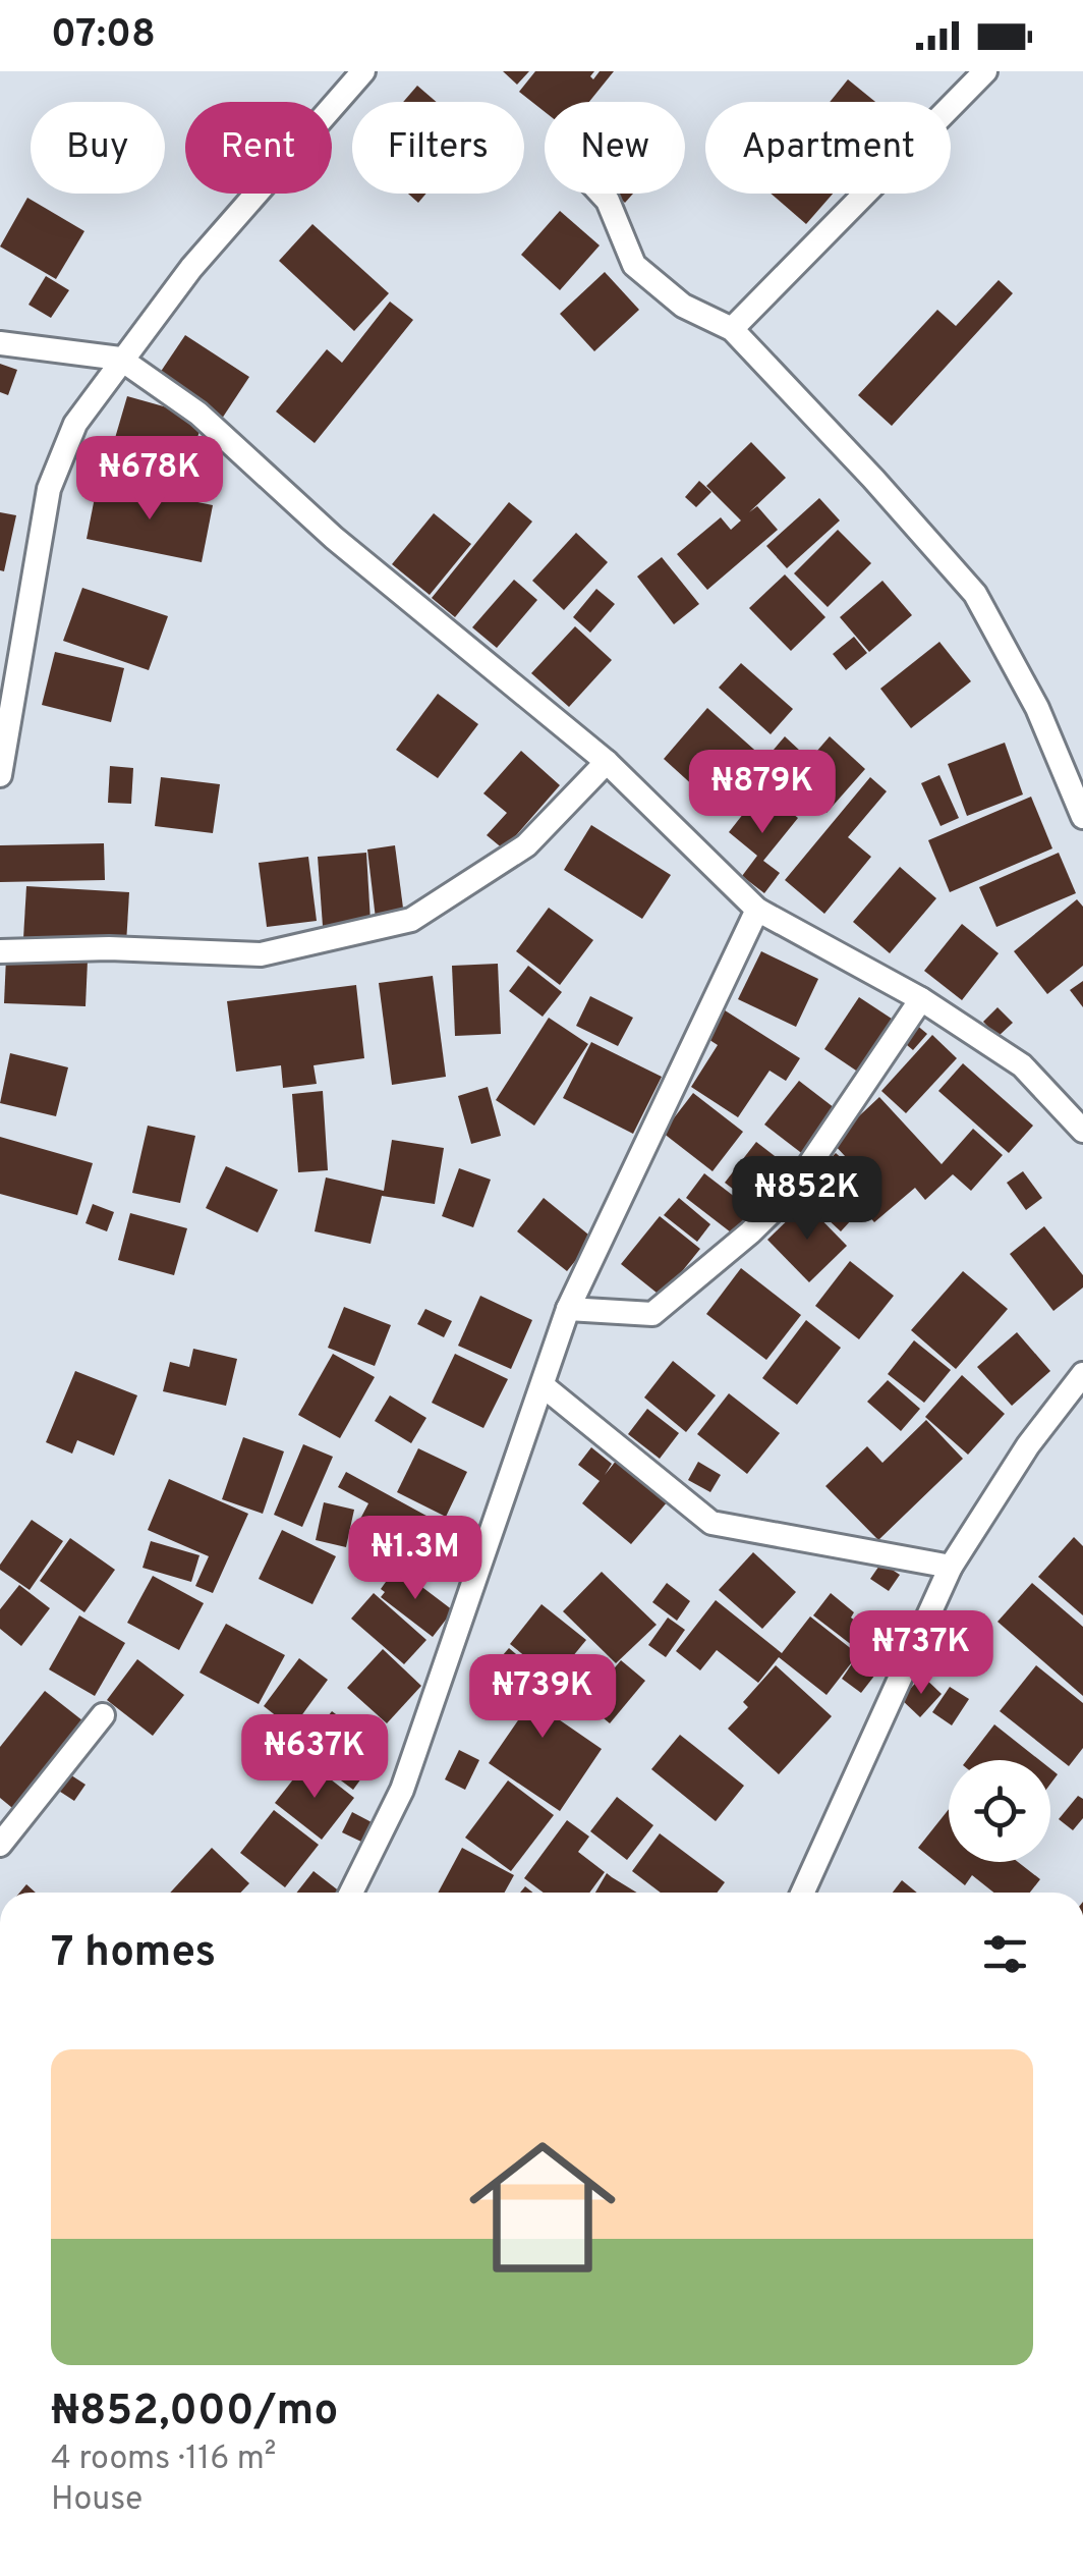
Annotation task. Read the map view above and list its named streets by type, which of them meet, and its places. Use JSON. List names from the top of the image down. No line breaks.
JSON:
{"page":{"status":"07:08","chip":["Buy","Rent","Filters","New","Apartment"],"price":["₦678K","₦879K","₦852K","₦1.3M","₦737K","₦739K","₦637K"],"heading":"7 homes","list":[{"name":"₦852,000/mo","note":"4 rooms · 116 m² · House"}]}}
